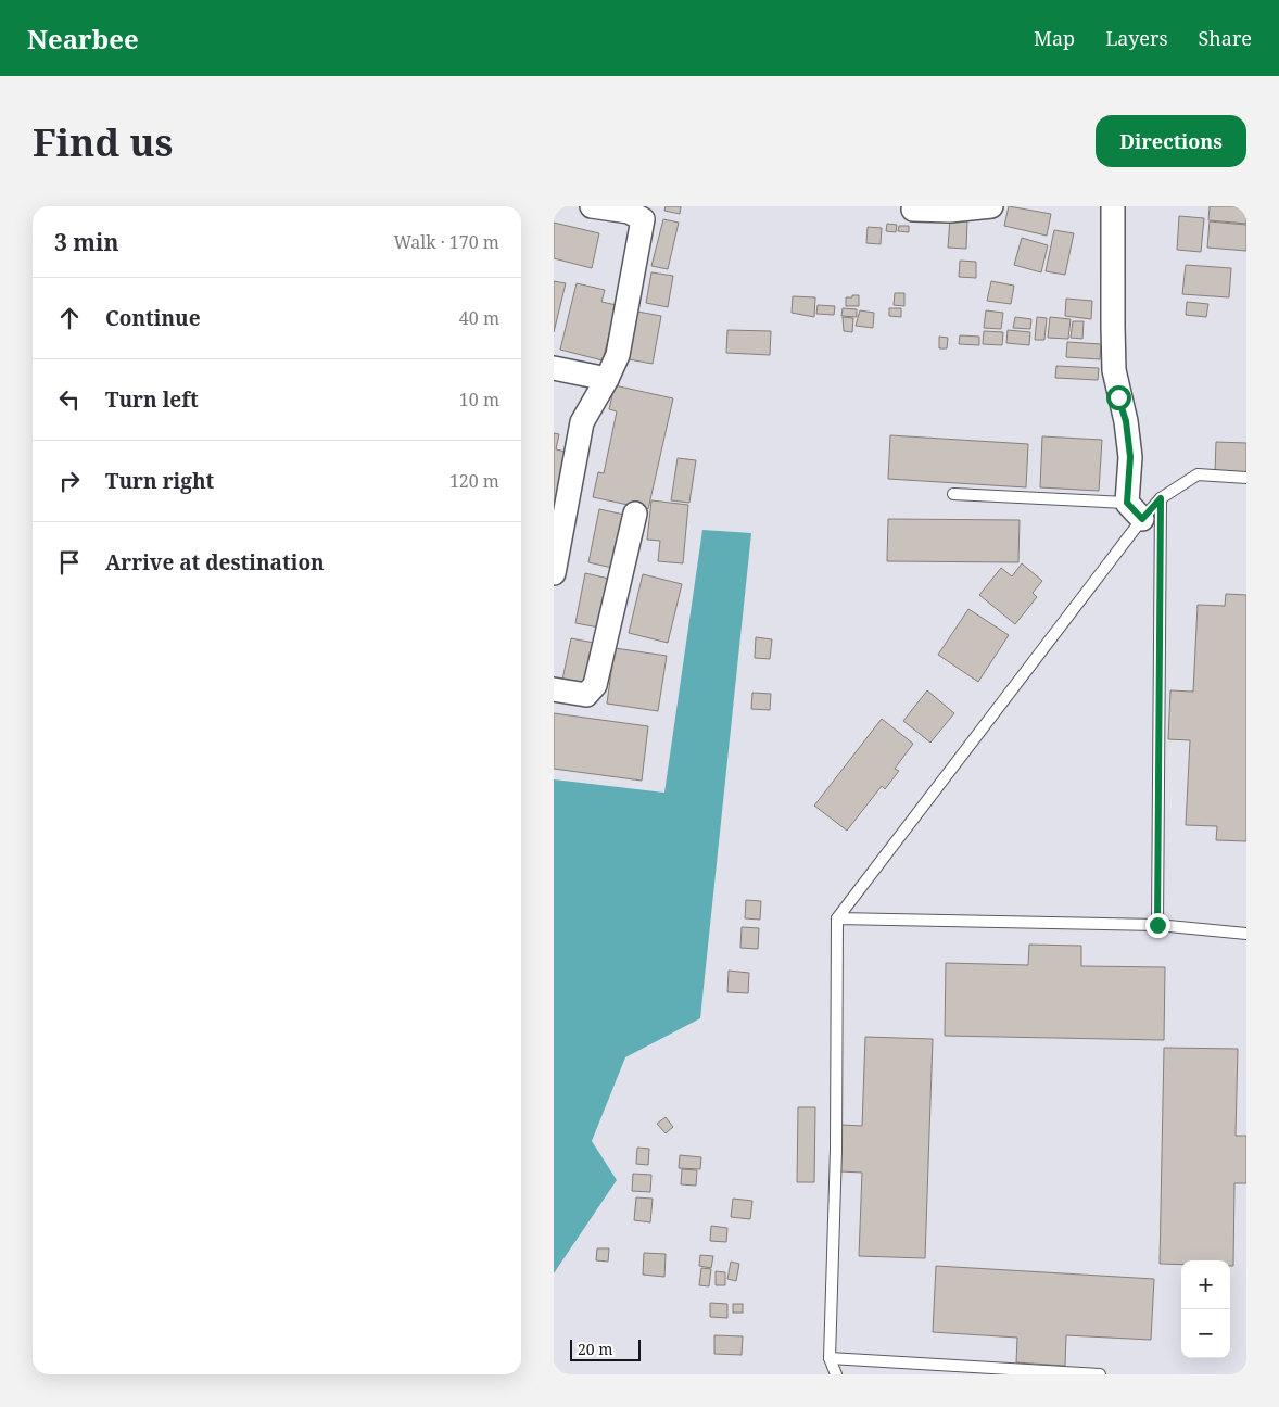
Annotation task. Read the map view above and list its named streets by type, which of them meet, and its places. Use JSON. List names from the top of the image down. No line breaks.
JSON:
{"scale_bar":"20 m","page":{"header":"Nearbee","nav":["Map","Layers","Share"],"buttons":"Directions","title":"Find us","heading":["3 min","Walk · 170 m"],"list":[["Continue","40 m"],["Turn left","10 m"],["Turn right","120 m"],"Arrive at destination"],"map_buttons":["+","−"],"scale":"20 m"}}
